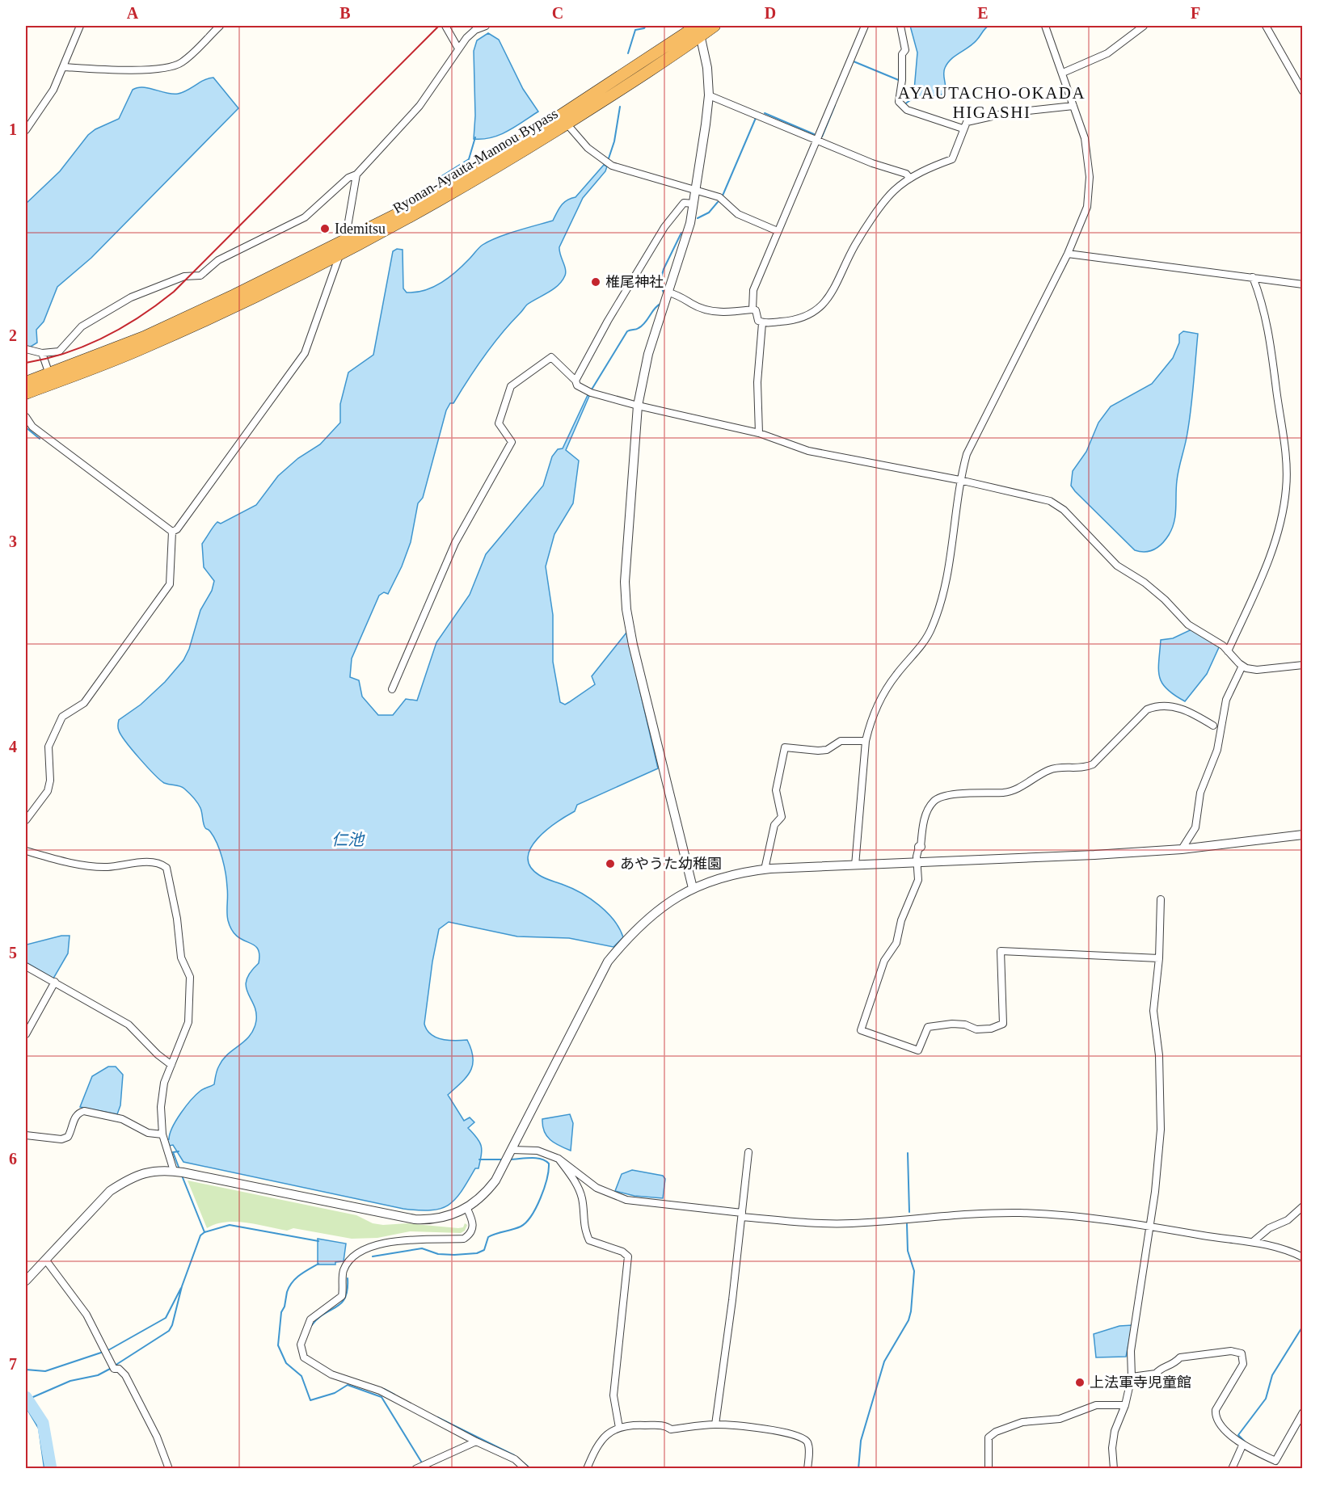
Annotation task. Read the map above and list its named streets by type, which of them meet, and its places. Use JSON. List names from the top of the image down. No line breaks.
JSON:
{"streets":{"highway":["Ryonan-Ayauta-Mannou Bypass"]},"districts":["AYAUTACHO-OKADA HIGASHI"],"water":["仁池"],"places":["Idemitsu","椎尾神社","あやうた幼稚園","上法軍寺児童館"],"grid":{"columns":["A","B","C","D","E","F"],"rows":["1","2","3","4","5","6","7"]}}
